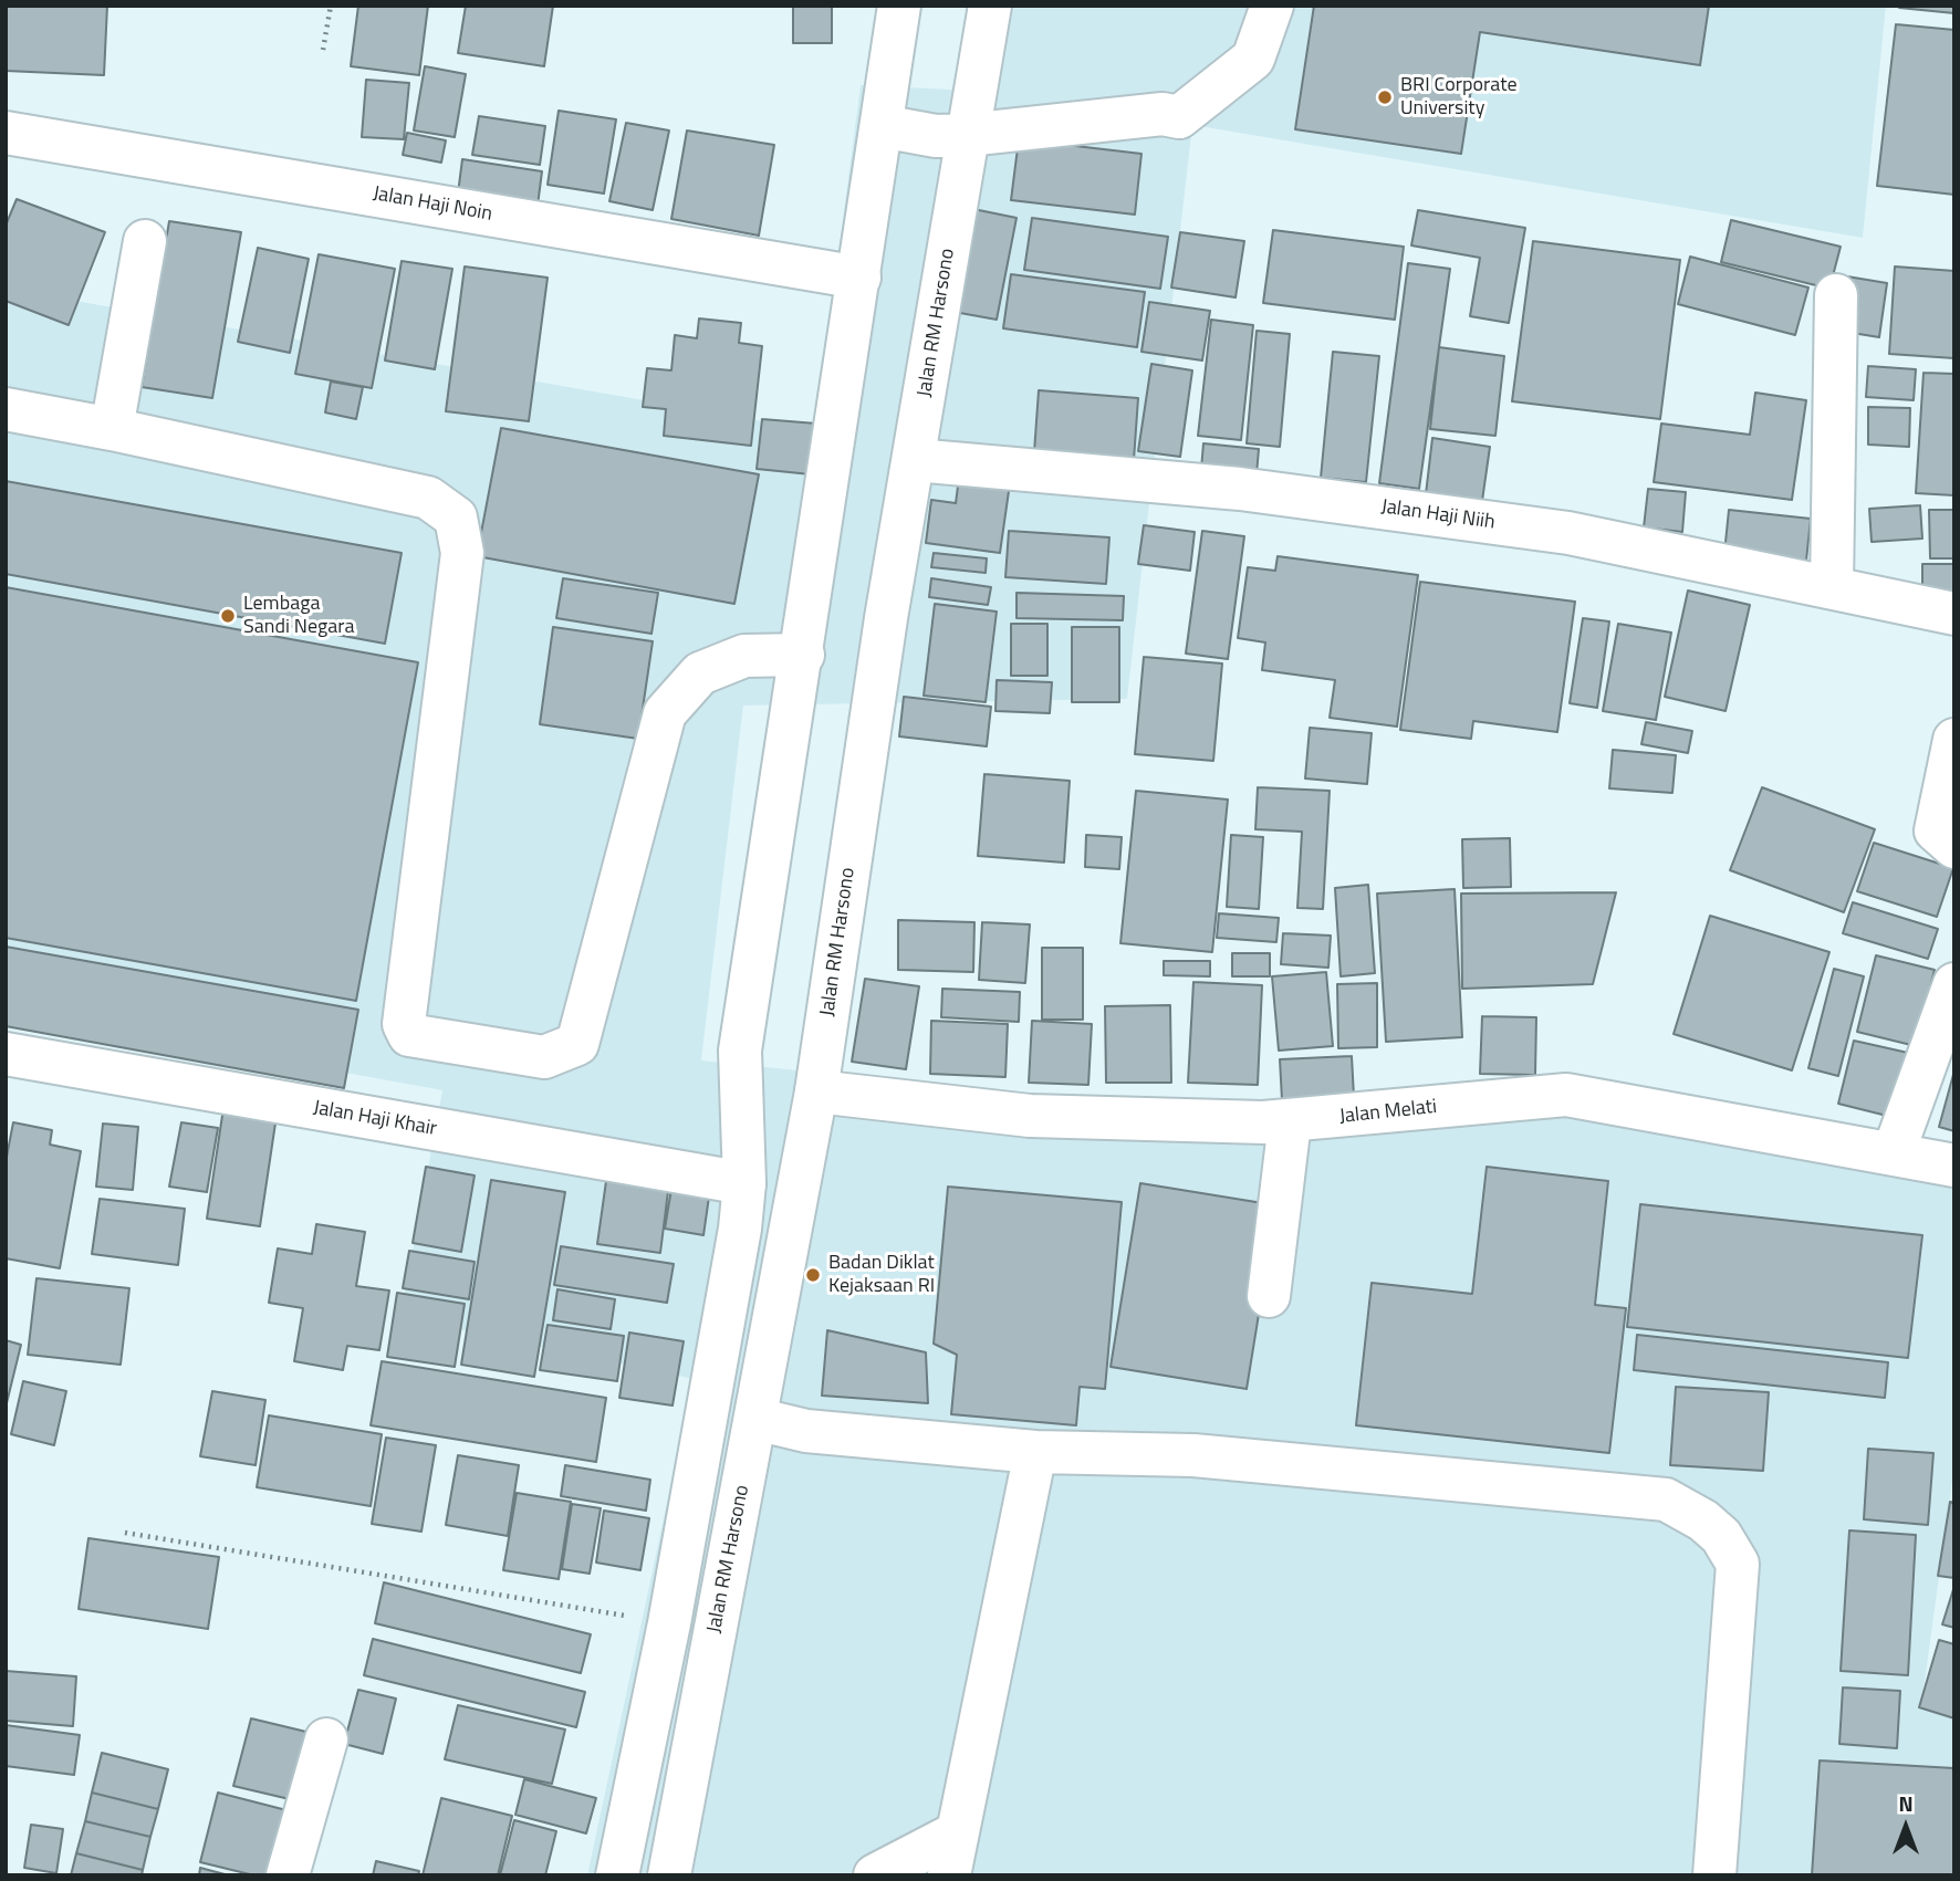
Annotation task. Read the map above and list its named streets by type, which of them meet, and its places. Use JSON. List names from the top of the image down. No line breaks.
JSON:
{"streets":{"street":["Jalan Haji Noin","Jalan RM Harsono","Jalan Haji Niih","Jalan Melati","Jalan Haji Khair"]},"crossings":[["Jalan RM Harsono","Jalan Haji Niih"],["Jalan RM Harsono","Jalan Melati"]],"places":["BRI Corporate University","Lembaga Sandi Negara","Badan Diklat Kejaksaan RI"],"north":"top"}
